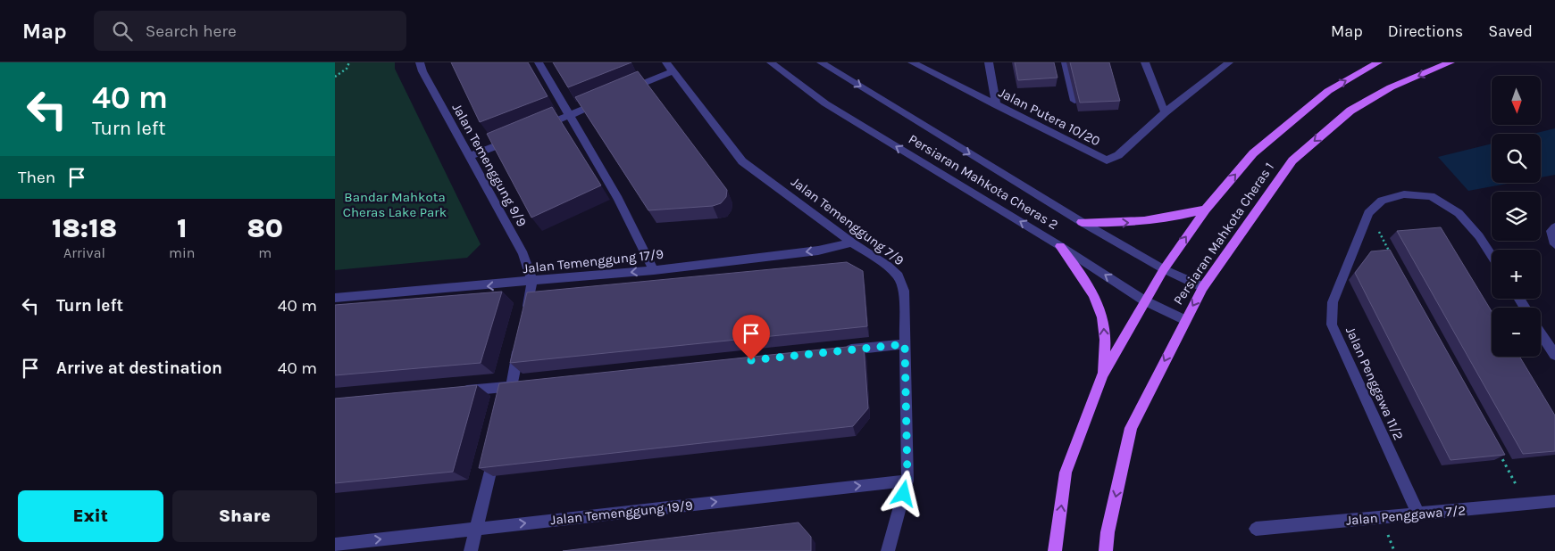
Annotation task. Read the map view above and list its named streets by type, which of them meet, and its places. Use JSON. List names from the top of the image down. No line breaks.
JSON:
{"streets":{"main road":["Persiaran Mahkota Cheras 1"],"street":["Jalan Putera 10/20","Jalan Temenggung 9/9","Persiaran Mahkota Cheras 2","Jalan Temenggung 7/9","Jalan Temenggung 17/9","Jalan Penggawa 11/2","Jalan Temenggung 19/9","Jalan Penggawa 7/2"]},"crossings":[["Jalan Temenggung 9/9","Jalan Temenggung 17/9"],["Persiaran Mahkota Cheras 2","Persiaran Mahkota Cheras 1"],["Jalan Temenggung 7/9","Jalan Temenggung 17/9"],["Jalan Temenggung 7/9","Jalan Temenggung 19/9"],["Jalan Penggawa 11/2","Jalan Penggawa 7/2"]],"one_way":["Jalan Temenggung 17/9","Jalan Temenggung 19/9"],"parks":["Bandar Mahkota Cheras Lake Park"],"north":"bottom","page":{"header":"Map","search":"Search here","nav":["Map","Directions","Saved"],"turn":["40 m","Turn left"],"map_buttons":["+","−"],"then":"Then","eta":["18:18","Arrival","1","min","80","m"],"list":[{"name":"Turn left","value":"40 m"},{"name":"Arrive at destination","value":"40 m"}],"buttons":["Exit","Share"]}}
